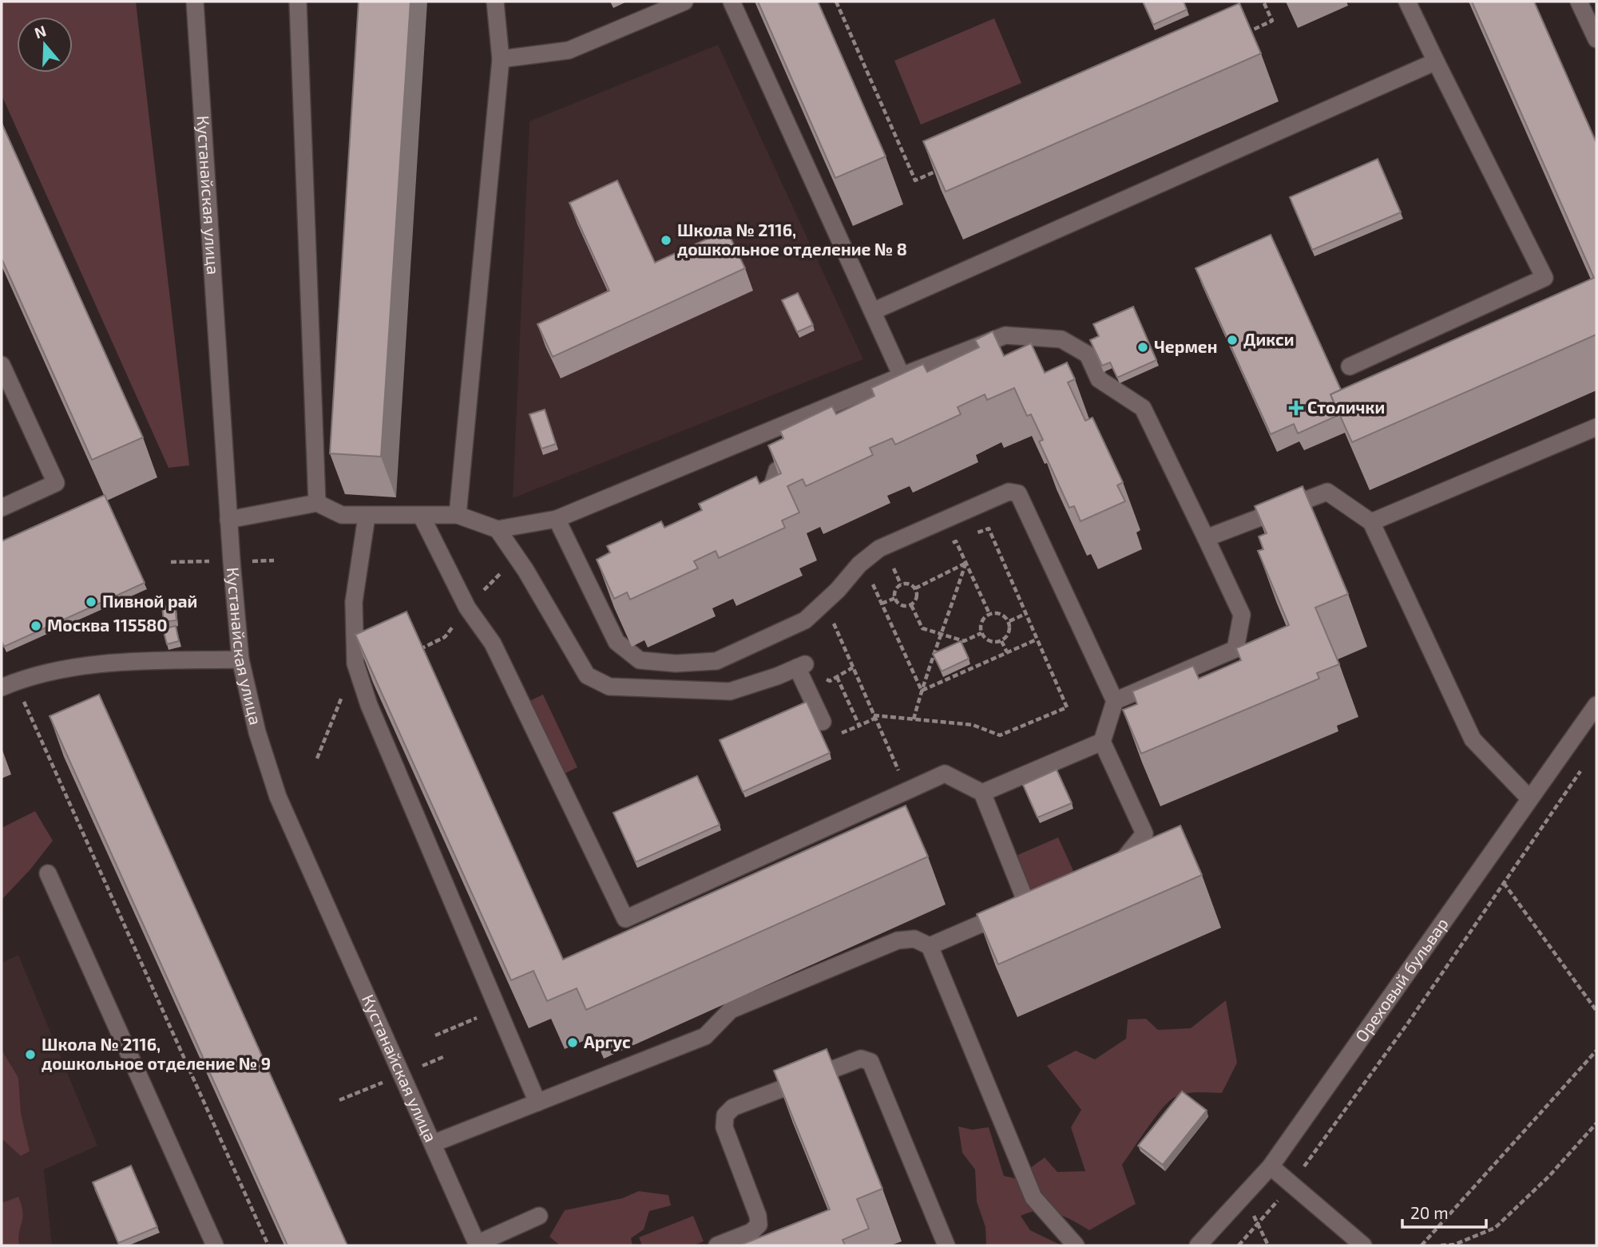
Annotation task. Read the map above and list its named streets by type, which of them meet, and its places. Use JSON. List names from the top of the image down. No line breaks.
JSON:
{"streets":{"street":["Кустанайская улица","Ореховый бульвар"]},"places":{"other":["Школа № 2116, дошкольное отделение № 8","Дикси","Чермен","Пивной рай","Москва 115580","Аргус","Школа № 2116, дошкольное отделение № 9"],"health":["Столички"]},"scale_bar":"20 m","north":"top"}
